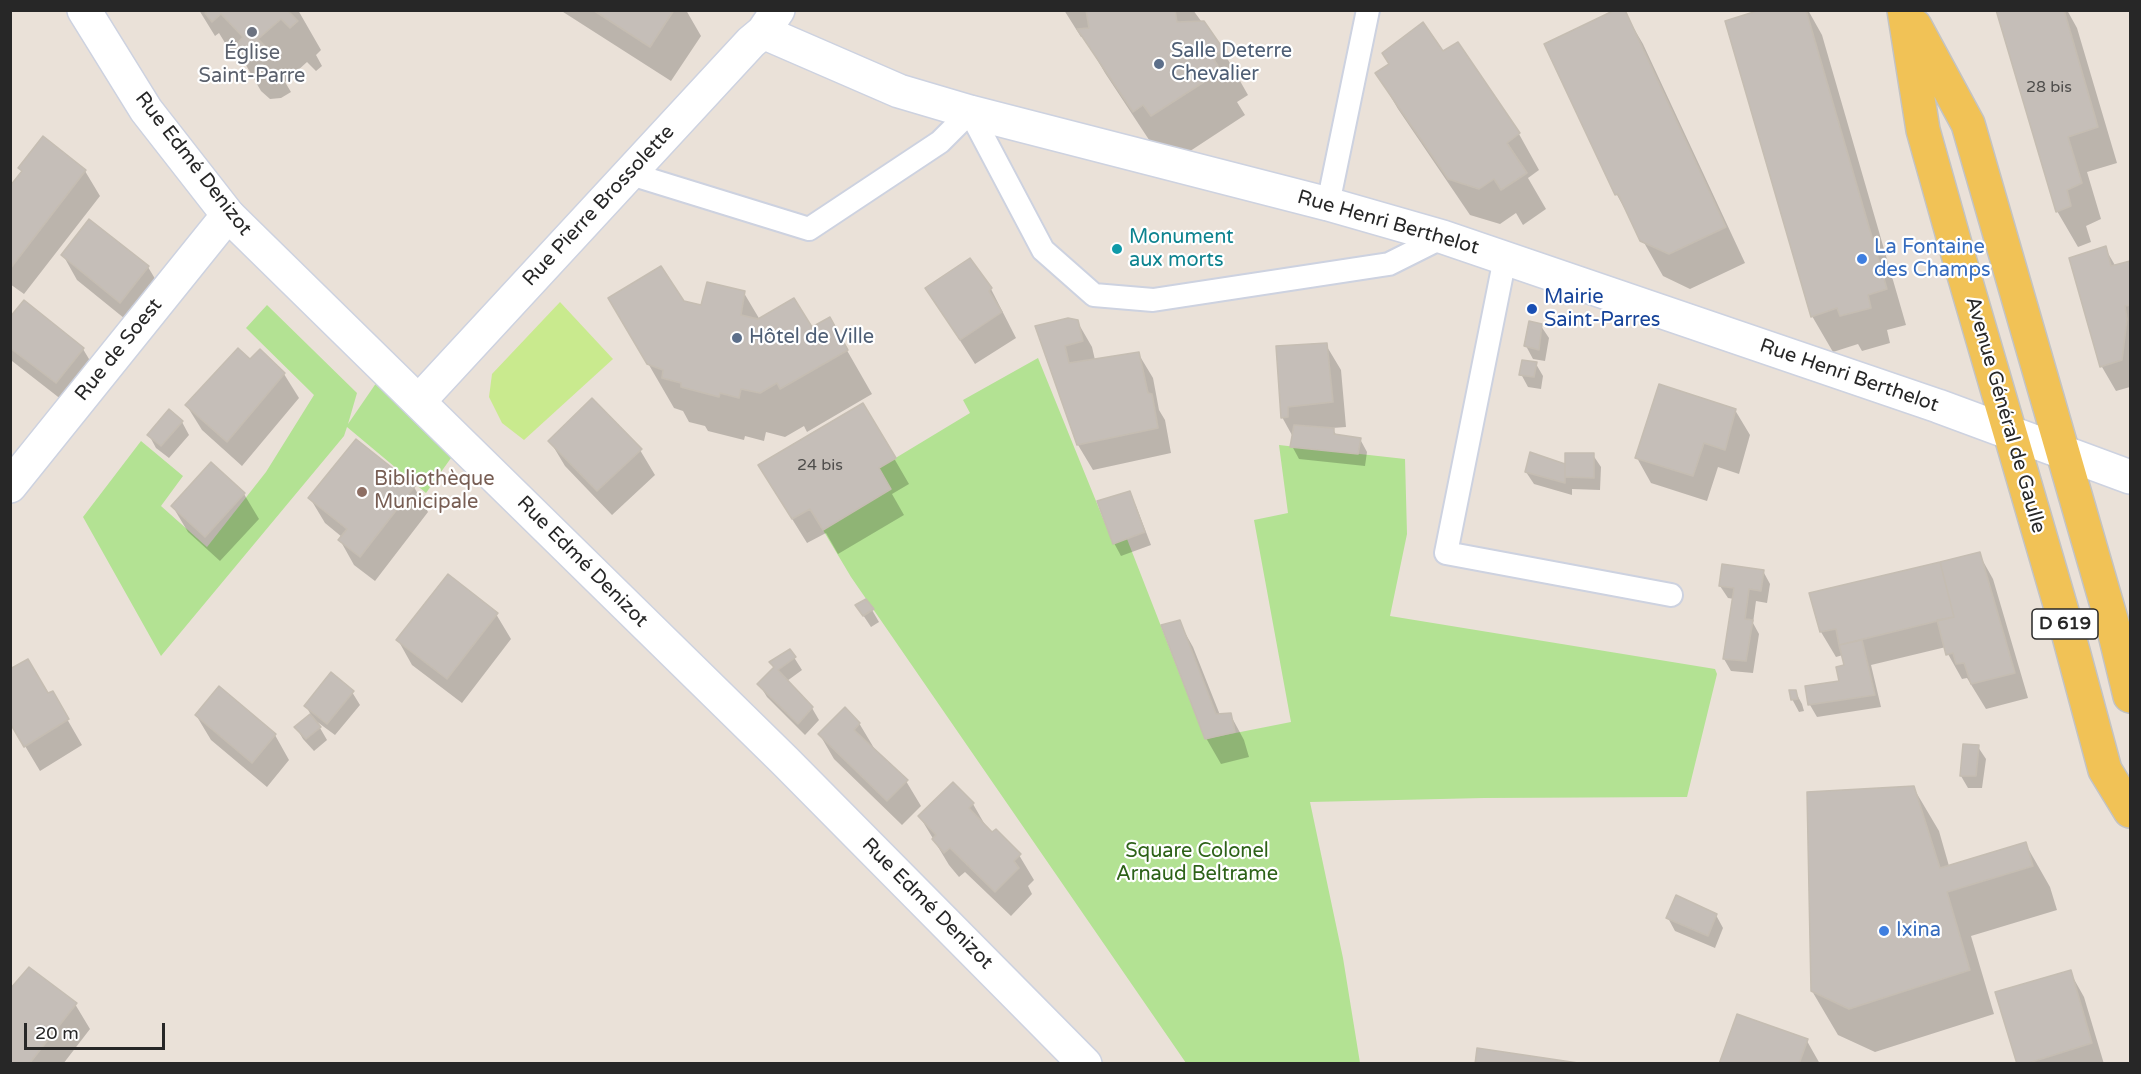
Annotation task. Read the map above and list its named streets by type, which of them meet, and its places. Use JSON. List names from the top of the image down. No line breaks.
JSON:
{"streets":{"main road":["Avenue Général de Gaulle","D 619"],"street":["Rue Edmé Denizot","Rue Pierre Brossolette","Rue Henri Berthelot","Rue de Soest"]},"crossings":[["Rue Edmé Denizot","Rue Pierre Brossolette"],["Rue Edmé Denizot","Rue de Soest"],["Rue Pierre Brossolette","Rue Henri Berthelot"],["Rue Henri Berthelot","Avenue Général de Gaulle"]],"parks":["Square Colonel Arnaud Beltrame"],"places":["Église Saint-Parre","Salle Deterre Chevalier","Monument aux morts","La Fontaine des Champs","Mairie Saint-Parres","Hôtel de Ville","Bibliothèque Municipale","Ixina"],"house_numbers":["28 bis","24 bis"],"scale_bar":"20 m"}
